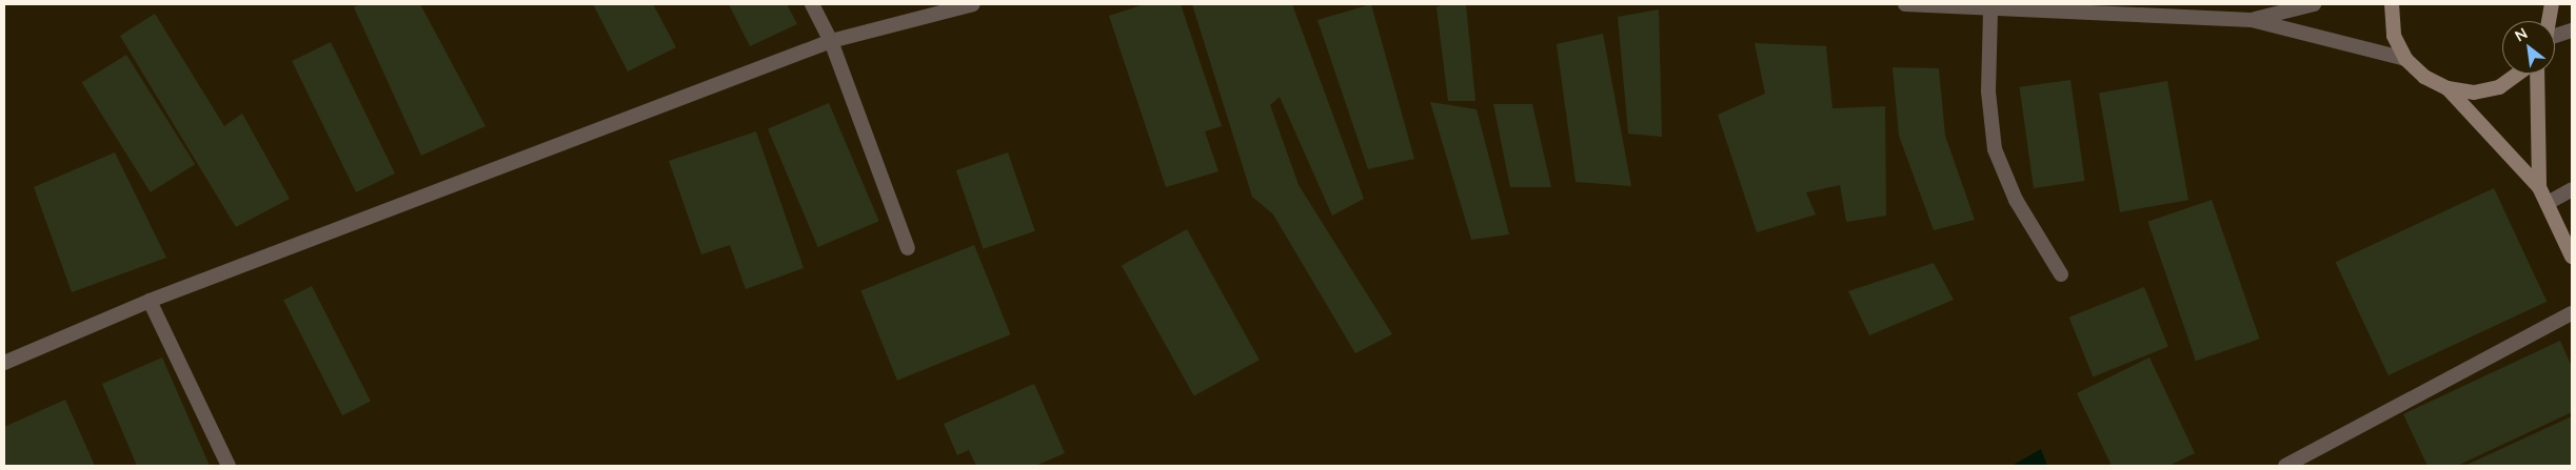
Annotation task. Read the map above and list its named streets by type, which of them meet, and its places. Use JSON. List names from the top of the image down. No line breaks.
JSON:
{"north":"top left"}
